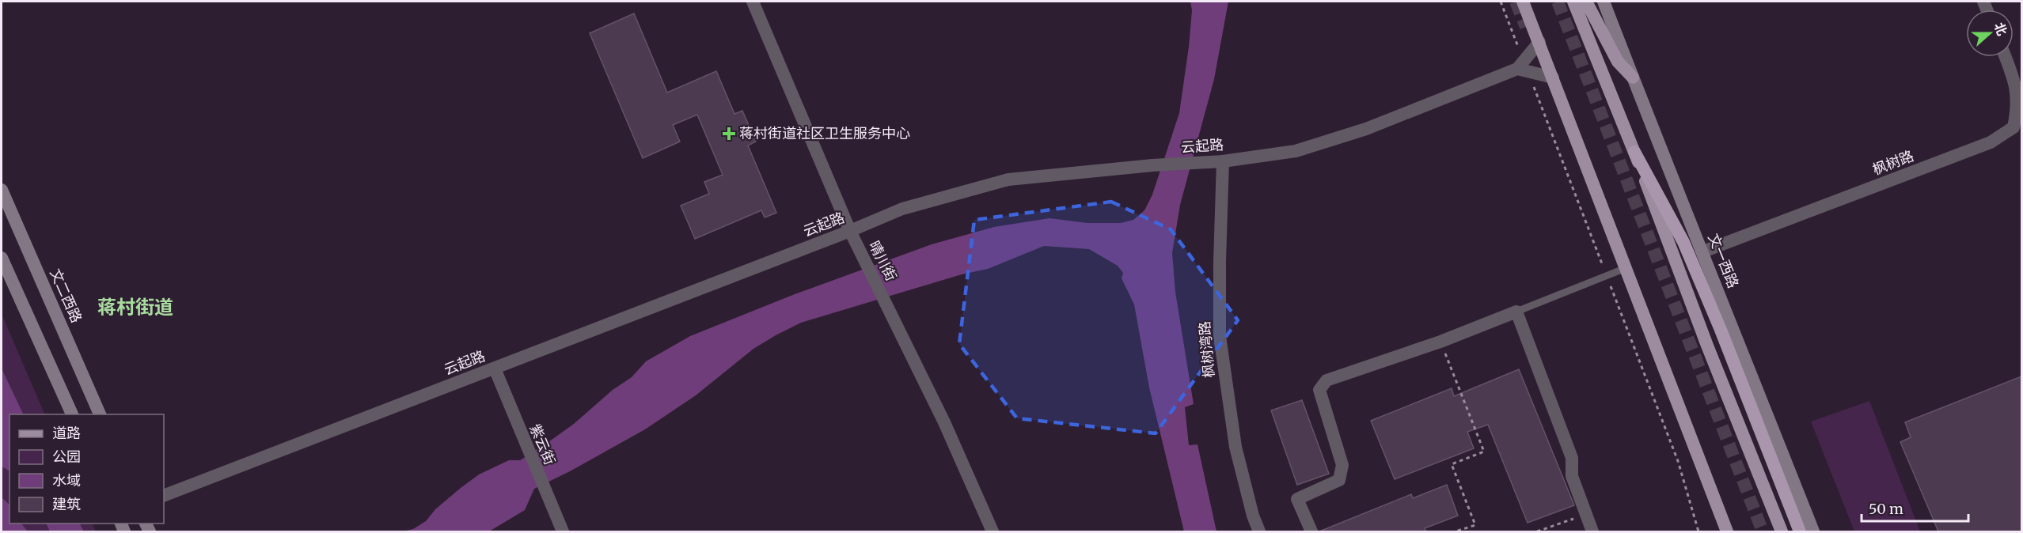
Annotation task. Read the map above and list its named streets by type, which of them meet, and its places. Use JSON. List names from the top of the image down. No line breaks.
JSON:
{"streets":{"main road":["文一西路","文二西路"],"street":["云起路","枫树路","晴川街","枫树湾路","紫云街"]},"crossings":[["云起路","晴川街"],["云起路","枫树湾路"],["云起路","紫云街"],["枫树路","文一西路"]],"districts":["蒋村街道"],"places":{"health":["蒋村街道社区卫生服务中心"]},"legend":["道路","公园","水域","建筑"],"scale_bar":"50 m","north":"right"}
